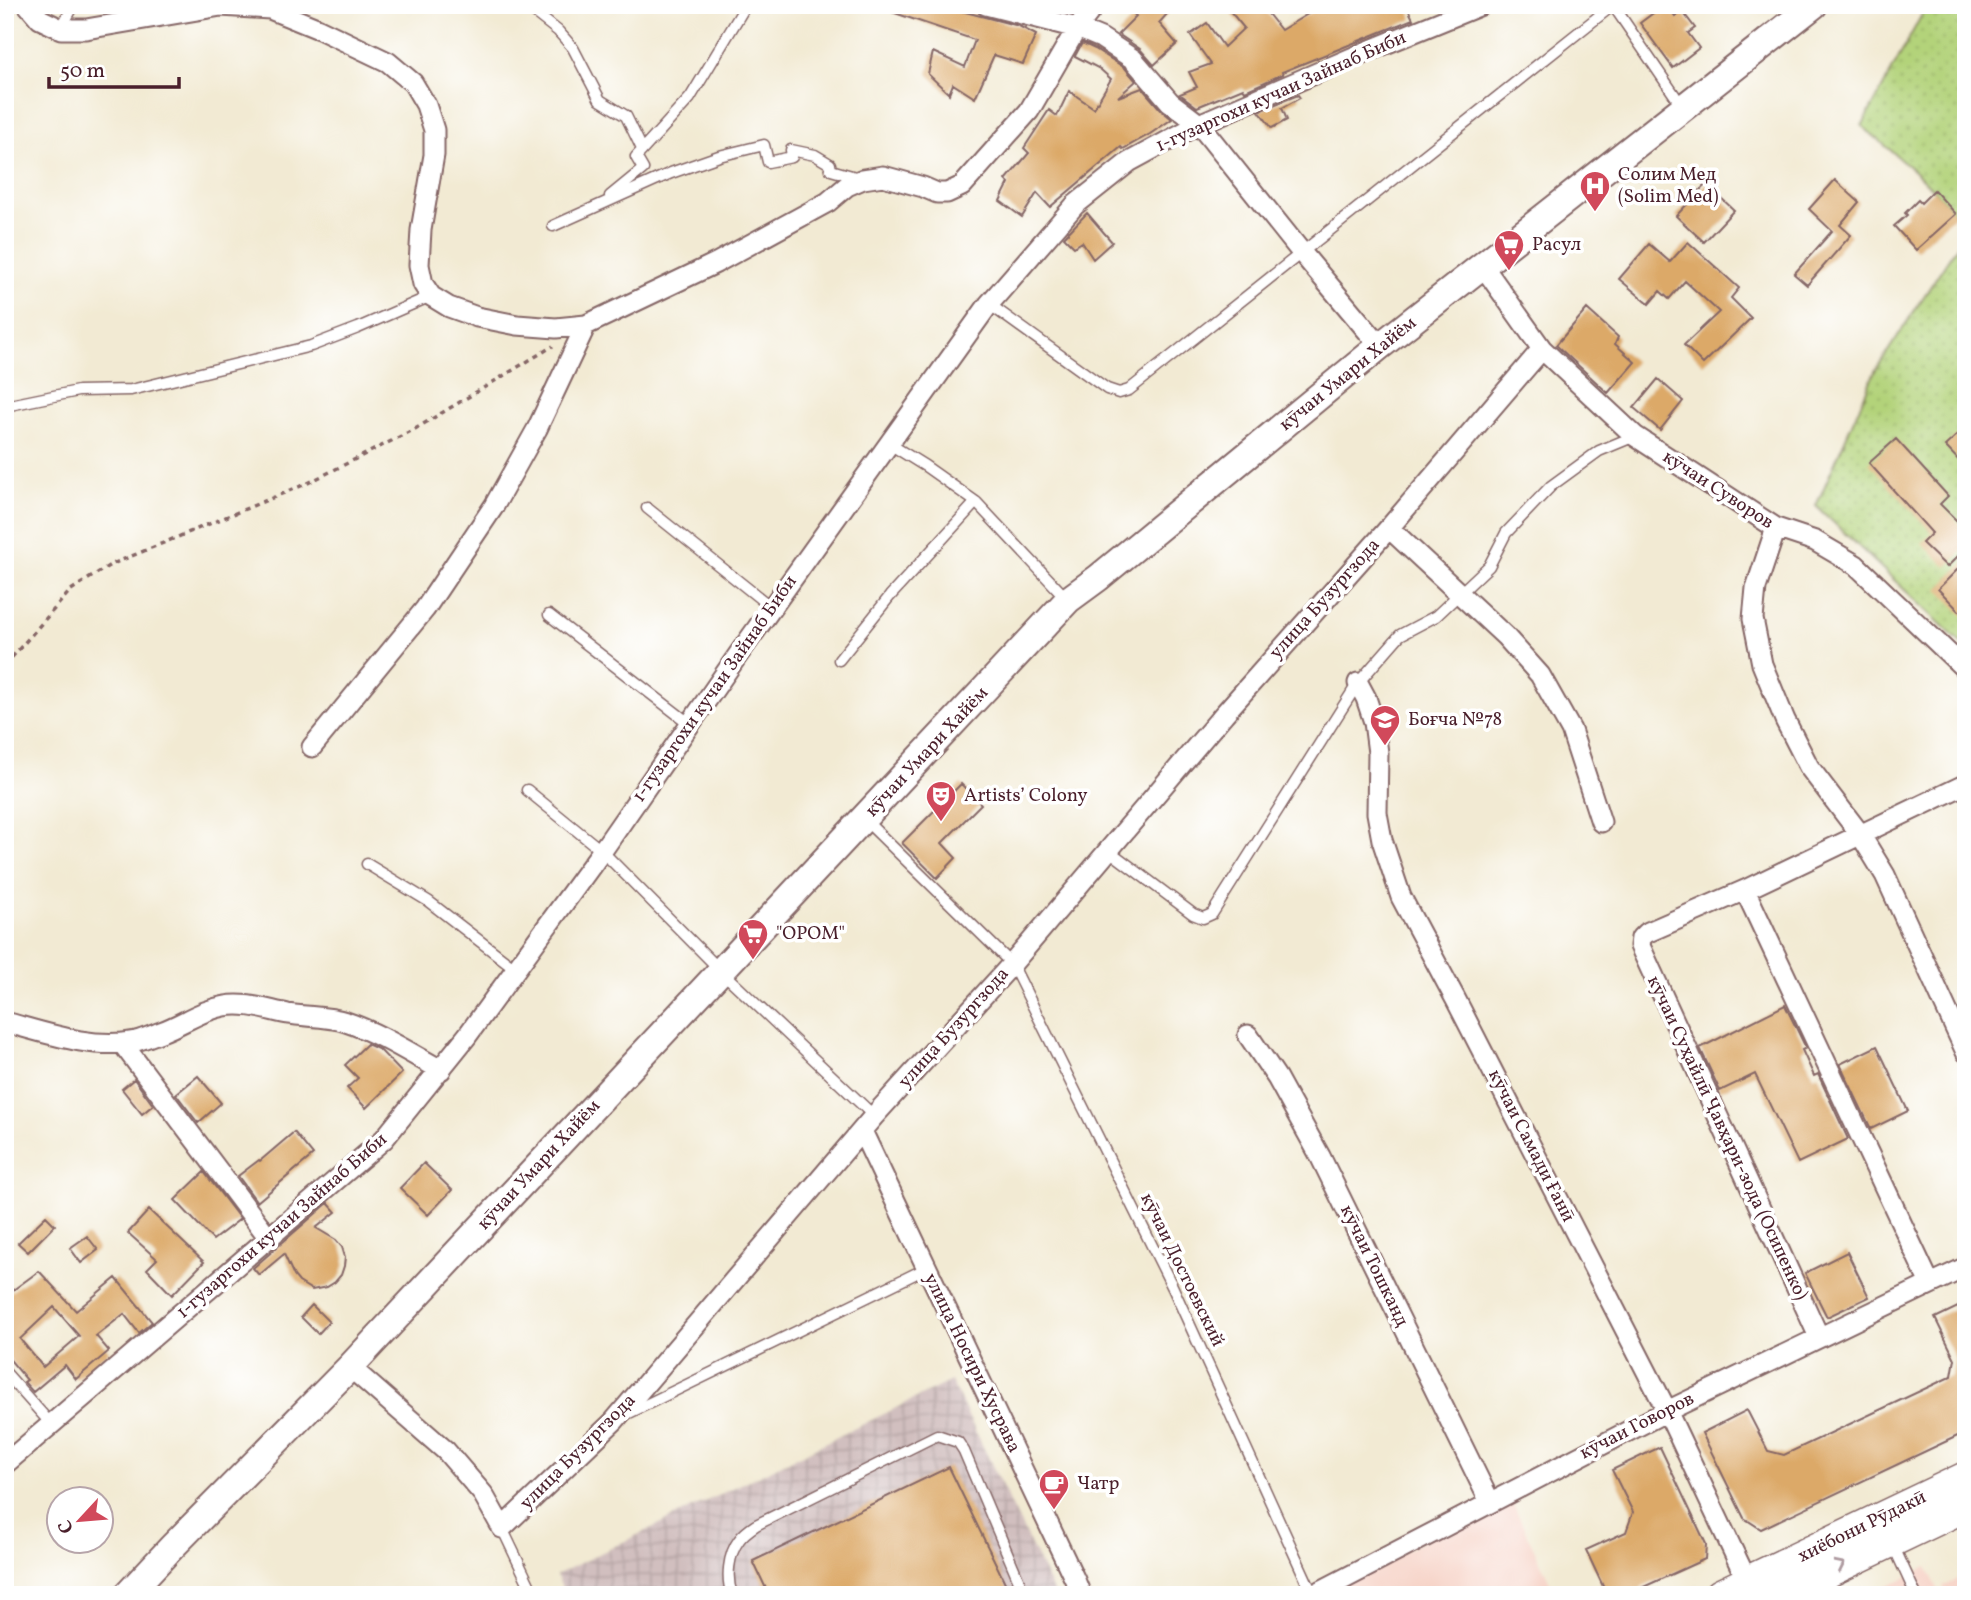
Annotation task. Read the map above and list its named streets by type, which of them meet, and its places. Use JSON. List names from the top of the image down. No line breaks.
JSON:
{"streets":{"highway":["хиёбони Рӯдакӣ"],"main road":["кӯчаи Умари Хайём"],"street":["1-гузаргохи кучаи Зайнаб Биби","кӯчаи Суворов","улица Бузургзода","кӯчаи Суҳайлӣ Ҷавҳари-зода (Осипенко)","кӯчаи Самади Ғанӣ","кӯчаи Тошканд","улица Носири Хусрава","кӯчаи Говоров"],"lane":["кӯчаи Достоевский"]},"crossings":[["кӯчаи Умари Хайём","кӯчаи Суворов"],["кӯчаи Умари Хайём","улица Бузургзода"],["кӯчаи Умари Хайём","кӯчаи Достоевский"],["кӯчаи Суворов","улица Бузургзода"],["улица Бузургзода","кӯчаи Достоевский"],["улица Бузургзода","улица Носири Хусрава"],["кӯчаи Суҳайлӣ Ҷавҳари-зода (Осипенко)","кӯчаи Говоров"],["кӯчаи Самади Ғанӣ","кӯчаи Говоров"],["кӯчаи Самади Ғанӣ","хиёбони Рӯдакӣ"],["кӯчаи Тошканд","кӯчаи Говоров"],["кӯчаи Достоевский","кӯчаи Говоров"]],"places":{"hospital":["Солим Мед (Solim Med)"],"supermarket":["Расул","\"OPOM\""],"school or university":["Боғча №78"],"theatre":["Artists’ Colony"],"cafe":["Чатр"]},"scale_bar":"50 m","north":"bottom left"}
